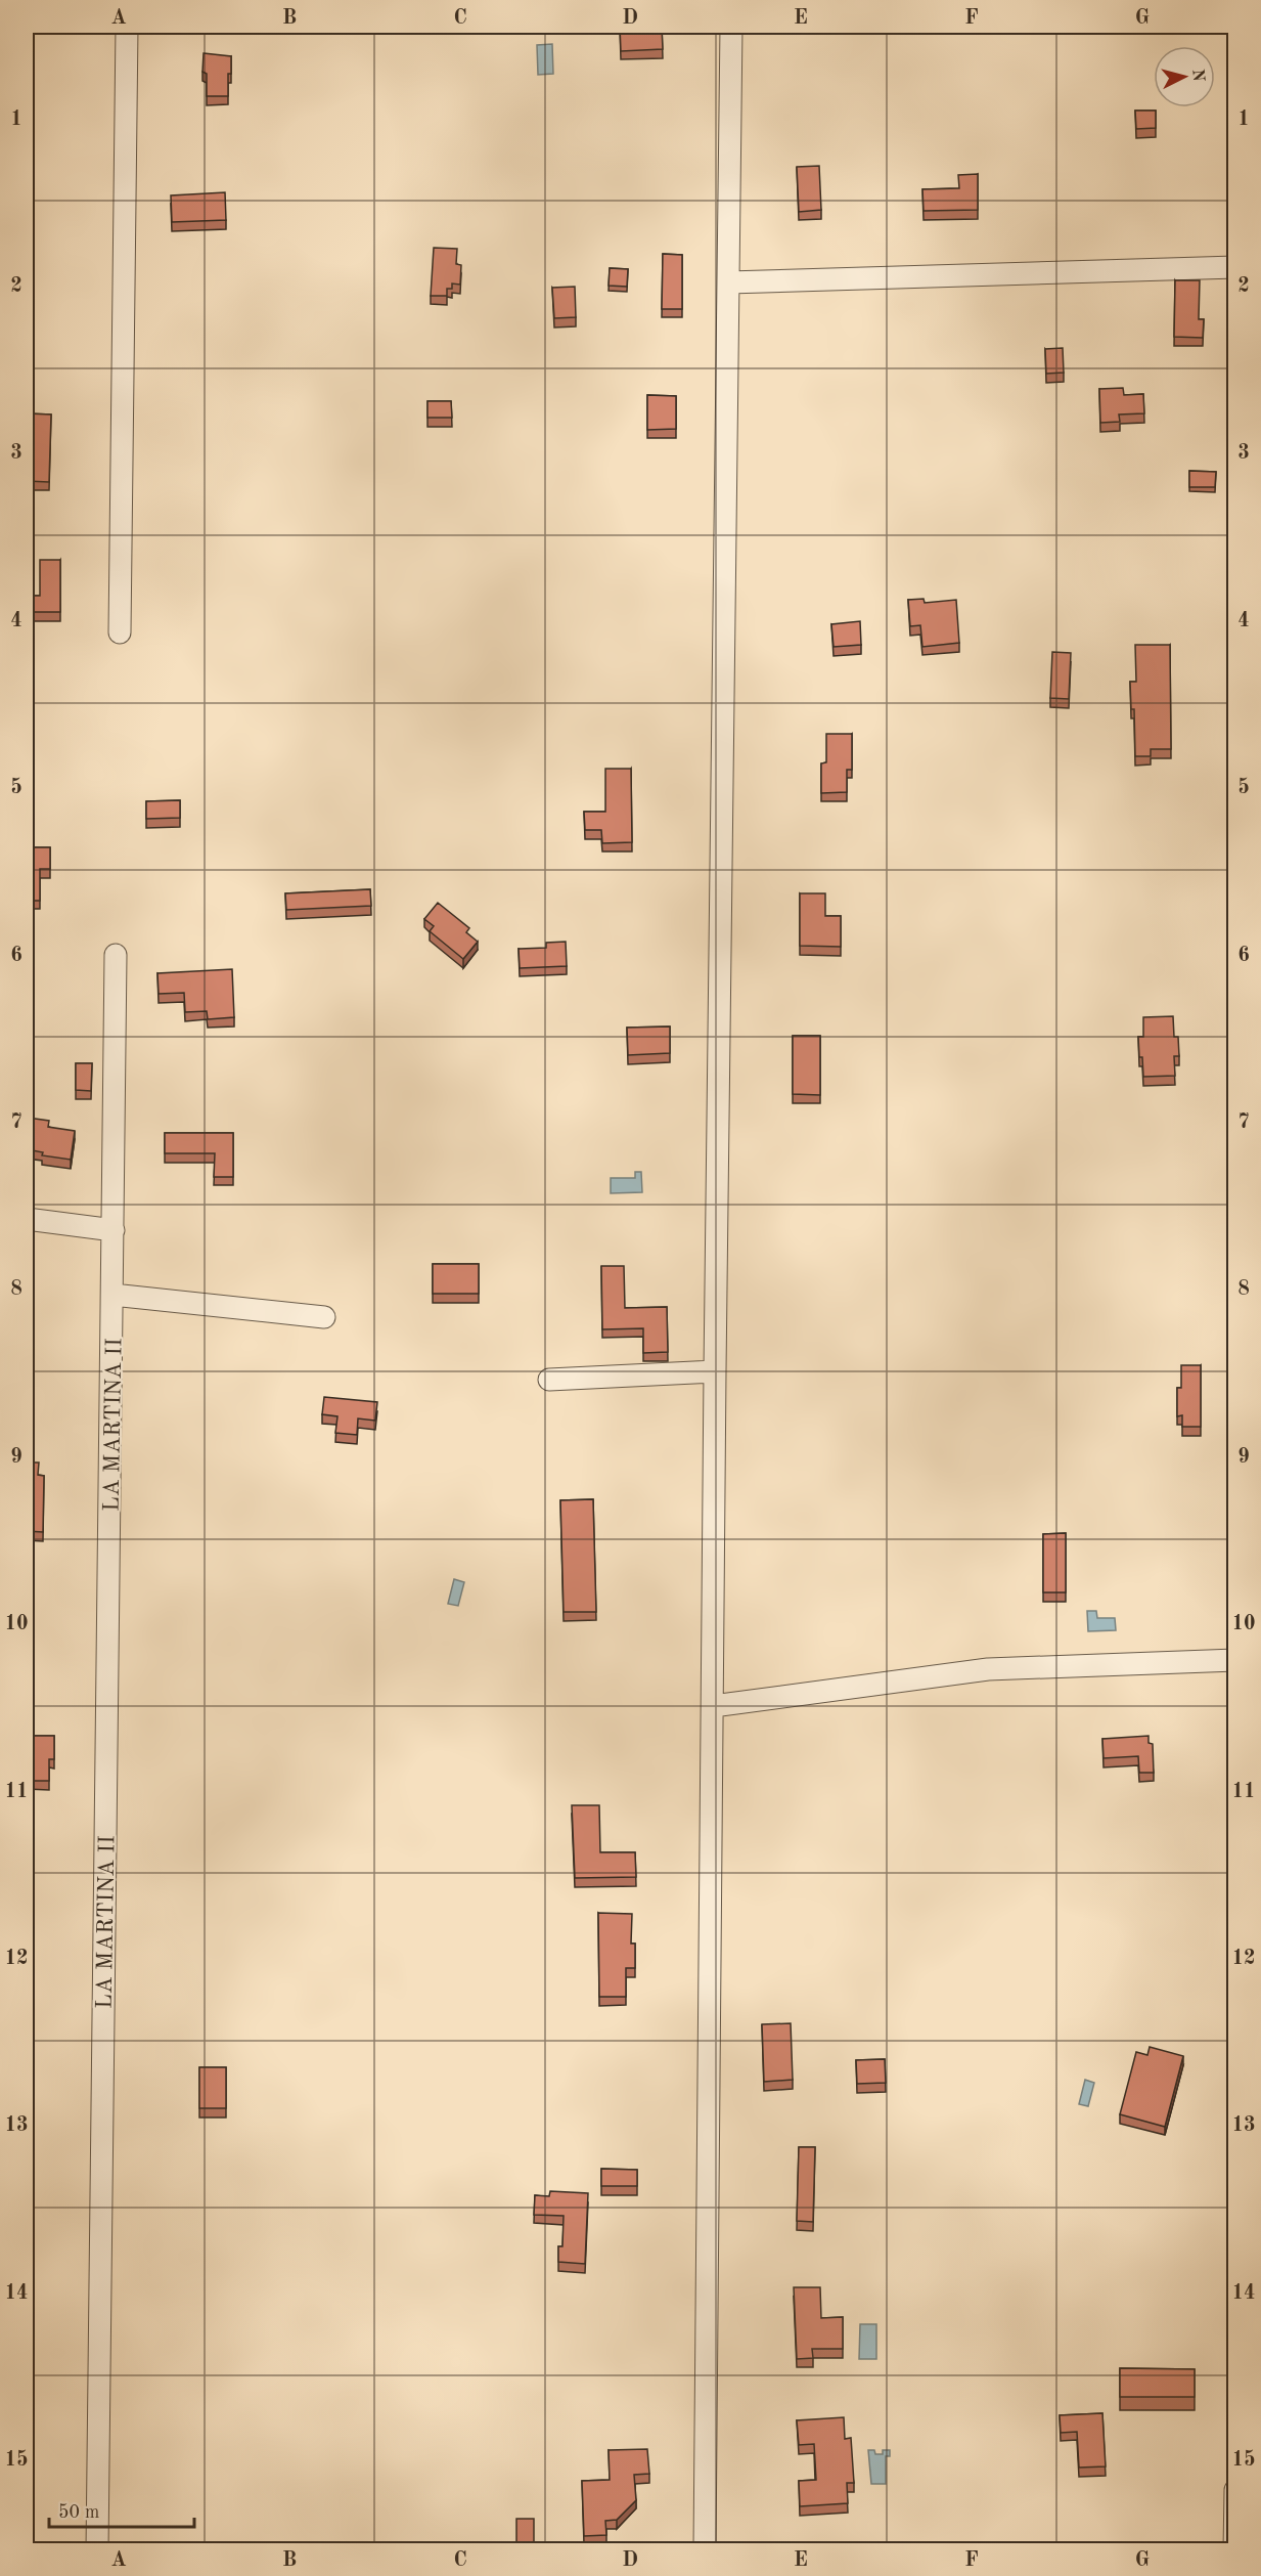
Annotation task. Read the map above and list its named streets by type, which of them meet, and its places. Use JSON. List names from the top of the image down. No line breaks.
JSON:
{"streets":{"street":["LA MARTINA II"]},"scale_bar":"50 m","north":"right","grid":{"columns":["A","B","C","D","E","F","G"],"rows":["1","2","3","4","5","6","7","8","9","10","11","12","13","14","15"]}}
